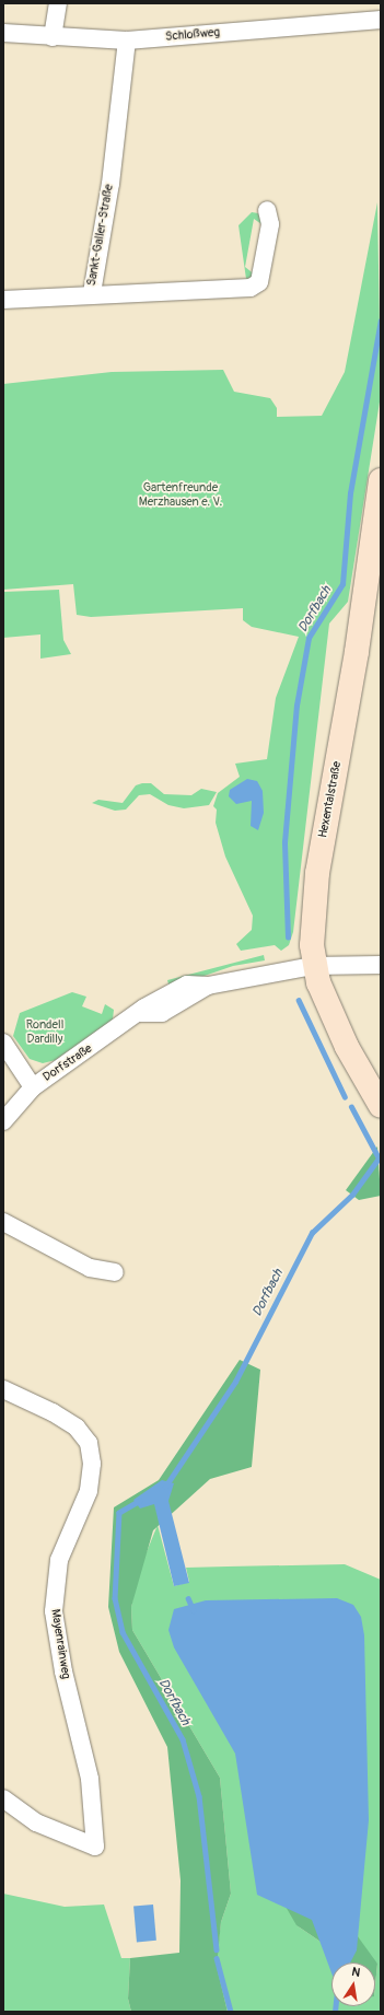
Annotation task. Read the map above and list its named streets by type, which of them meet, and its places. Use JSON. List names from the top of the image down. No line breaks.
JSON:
{"streets":{"main road":["Hexentalstraße"],"street":["Schloßweg","Sankt-Galler-Straße","Dorfstraße","Mayenrainweg"]},"crossings":[["Schloßweg","Sankt-Galler-Straße"],["Hexentalstraße","Dorfstraße"]],"water":["Dorfbach"],"parks":["Gartenfreunde Merzhausen e. V.","Rondell Dardilly"],"north":"top"}
